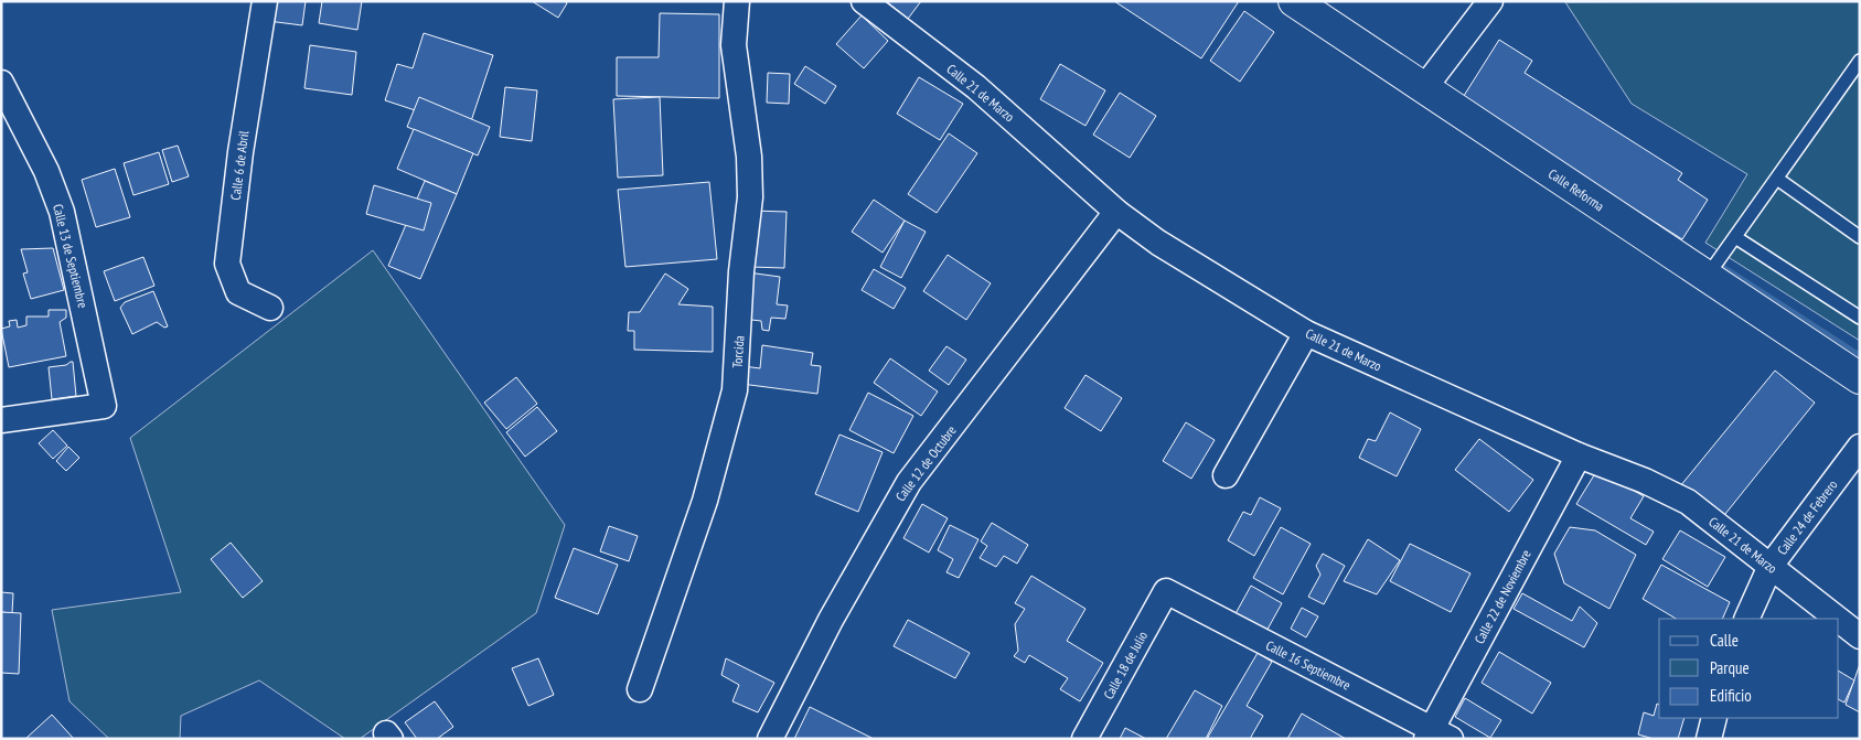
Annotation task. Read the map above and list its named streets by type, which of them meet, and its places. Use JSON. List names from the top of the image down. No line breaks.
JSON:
{"streets":{"street":["Calle 21 de Marzo","Calle 6 de Abril","Calle Reforma","Calle 13 de Septiembre","Torcida","Calle 12 de Octubre","Calle 24 de Febrero","Calle 22 de Noviembre","Calle 18 de Julio","Calle 16 Septiembre"]},"crossings":[["Calle 21 de Marzo","Calle 12 de Octubre"],["Calle 21 de Marzo","Calle 24 de Febrero"],["Calle 21 de Marzo","Calle 22 de Noviembre"],["Calle 22 de Noviembre","Calle 16 Septiembre"],["Calle 18 de Julio","Calle 16 Septiembre"]],"legend":["Calle","Parque","Edificio"]}
